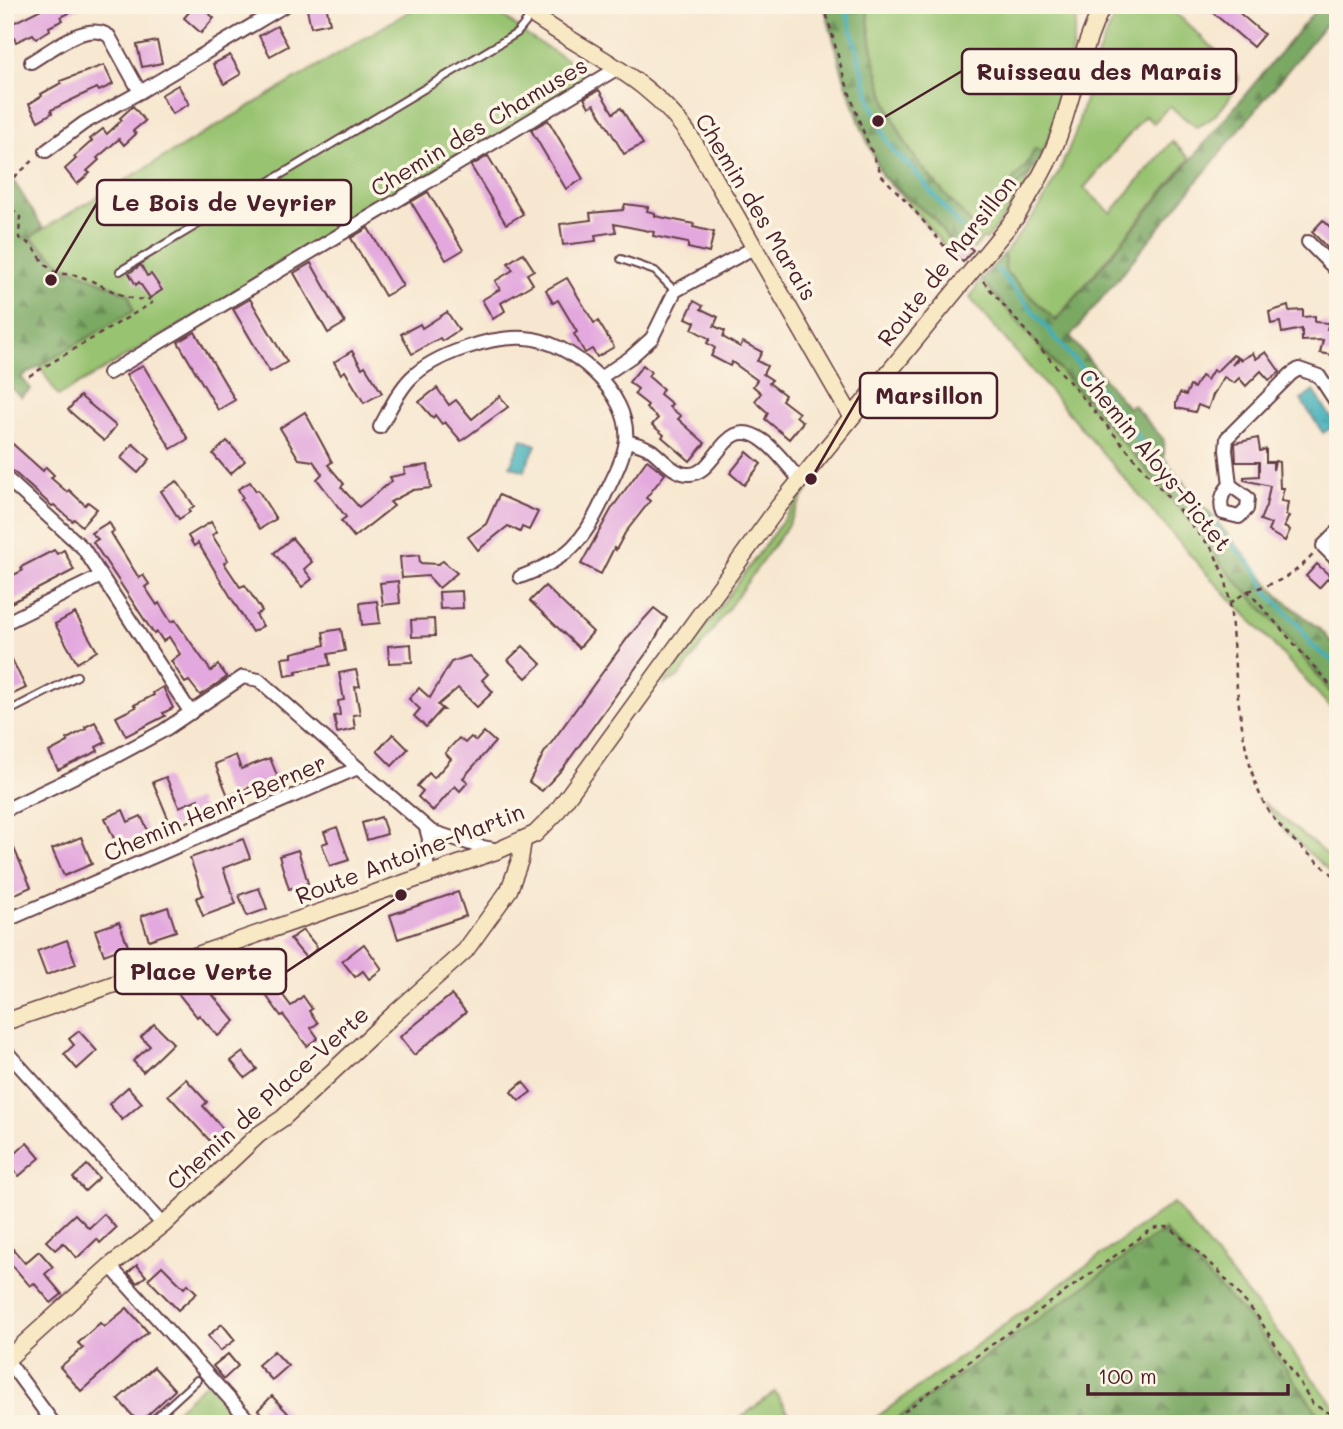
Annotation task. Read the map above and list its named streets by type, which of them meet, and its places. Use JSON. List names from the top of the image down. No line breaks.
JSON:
{"streets":{"street":["Chemin des Chamuses","Chemin des Marais","Route de Marsillon","Chemin Henri-Berner","Route Antoine-Martin","Chemin de Place-Verte"],"path":["Chemin Aloys-Pictet"]},"crossings":[["Chemin des Chamuses","Chemin des Marais"],["Chemin des Marais","Route de Marsillon"],["Chemin des Marais","Route Antoine-Martin"],["Route de Marsillon","Chemin Aloys-Pictet"],["Route de Marsillon","Route Antoine-Martin"],["Chemin Henri-Berner","Route Antoine-Martin"],["Route Antoine-Martin","Chemin de Place-Verte"]],"places":["Ruisseau des Marais","Le Bois de Veyrier","Marsillon","Place Verte"],"scale_bar":"100 m"}
